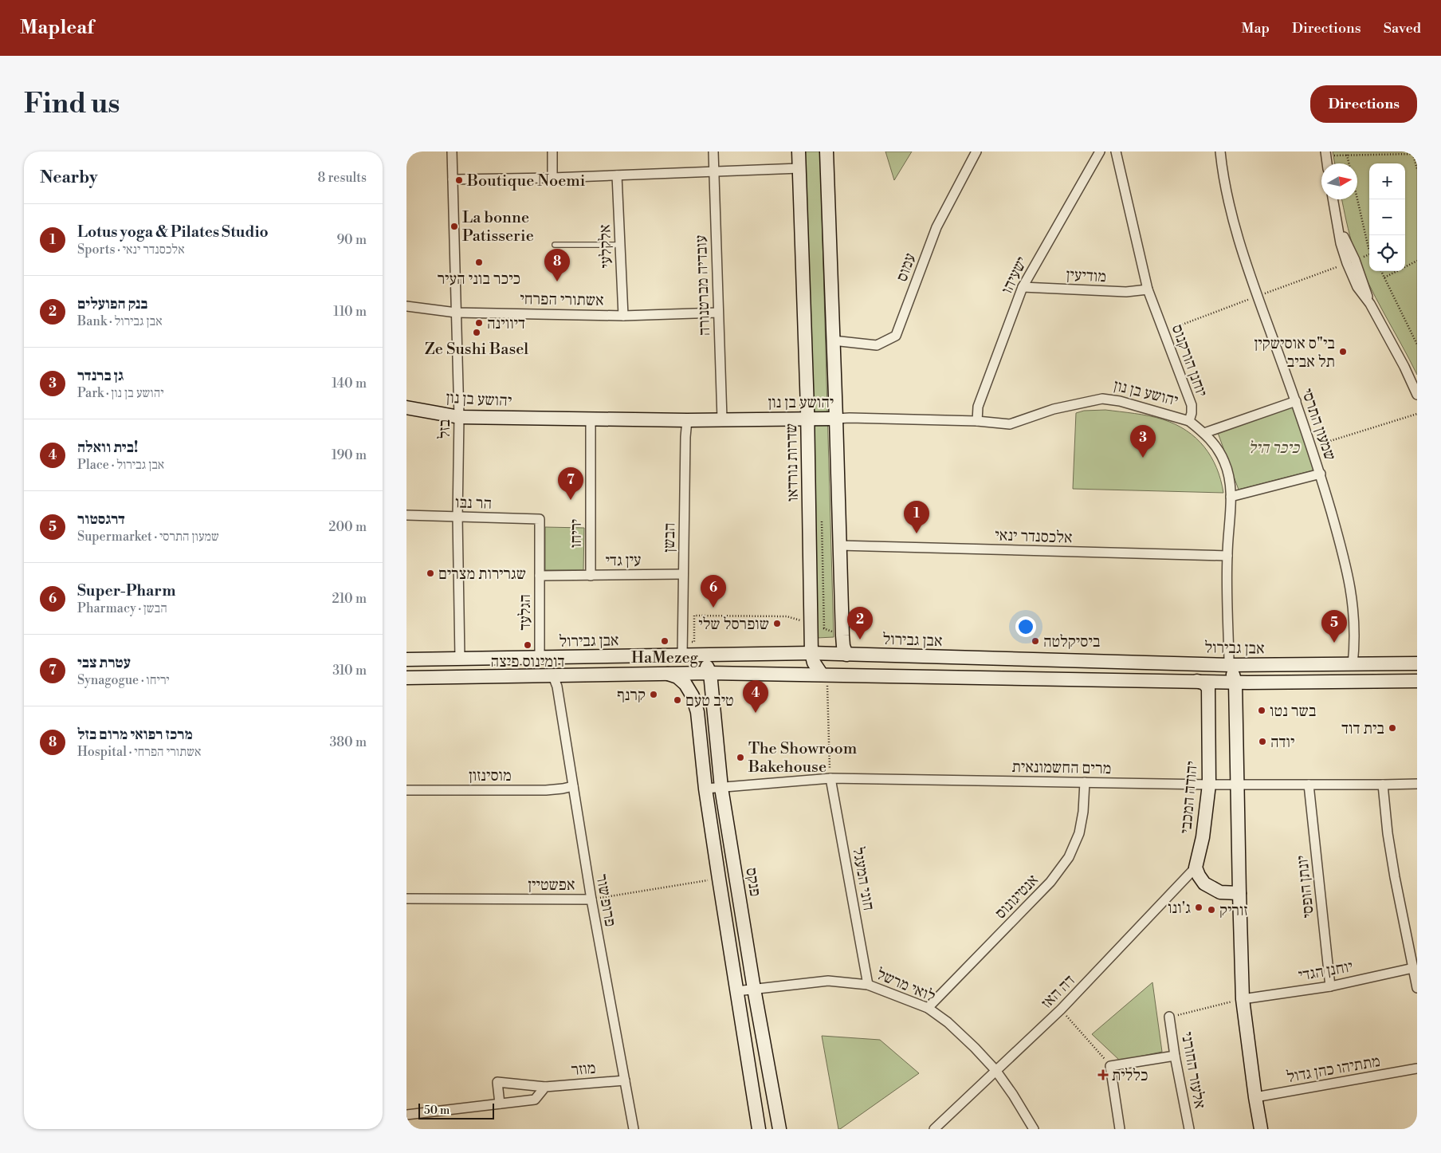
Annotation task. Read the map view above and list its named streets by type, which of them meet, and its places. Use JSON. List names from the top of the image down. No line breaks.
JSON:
{"streets":{"main road":["יהושע בן נון","שדרות נורדאו","אבן גבירול","יהודה המכבי","פנקס"],"street":["אלקלעי","עמוס","ישעיהו","מודיעין","עובדיה מברטנורה","אשתורי הפרחי","יוחנן הורקנוס","שמעון התרסי","בזל","הר נבו","יריחו","אלכסנדר ינאי","הבשן","עין גדי","הגלעד","מרים החשמונאית","מוסינזון","חוני המעגל","אפשטיין","יונתן הופסי","אנטיגונוס","פרופ שור","יוחנן הגדי","לואי מרשל","דה האז","מוזר","מתתיהו כהן גדול","אלעזר החורני"]},"crossings":[["אלקלעי","אשתורי הפרחי"],["ישעיהו","מודיעין"],["ישעיהו","יהושע בן נון"],["מודיעין","יוחנן הורקנוס"],["עובדיה מברטנורה","אשתורי הפרחי"],["עובדיה מברטנורה","יהושע בן נון"],["אשתורי הפרחי","בזל"],["יוחנן הורקנוס","יהושע בן נון"],["יוחנן הורקנוס","אלכסנדר ינאי"],["יוחנן הורקנוס","אבן גבירול"],["יהושע בן נון","בזל"],["יהושע בן נון","שדרות נורדאו"],["יהושע בן נון","יריחו"],["יהושע בן נון","הבשן"],["שמעון התרסי","אבן גבירול"],["בזל","הר נבו"],["בזל","אבן גבירול"],["שדרות נורדאו","אבן גבירול"],["הר נבו","הגלעד"],["יריחו","עין גדי"],["הבשן","עין גדי"],["הבשן","אבן גבירול"],["עין גדי","הגלעד"],["הגלעד","אבן גבירול"],["מרים החשמונאית","יהודה המכבי"],["מרים החשמונאית","חוני המעגל"],["מרים החשמונאית","פנקס"],["מרים החשמונאית","יונתן הופסי"],["מרים החשמונאית","אנטיגונוס"],["מוסינזון","פרופ שור"],["יהודה המכבי","דה האז"],["חוני המעגל","לואי מרשל"],["פנקס","לואי מרשל"],["אפשטיין","פרופ שור"],["יונתן הופסי","יוחנן הגדי"],["אנטיגונוס","לואי מרשל"],["פרופ שור","מוזר"],["לואי מרשל","דה האז"]],"parks":["כיכר היל"],"places":{"other":["Boutique Noemi","La bonne Patisserie","כיכר בוני העיר","דיווינה","Ze Sushi Basel","בי\"ס אוסישקין תל אביב","שגרירות מצרים","שופרסל שלי","HaMezeg","ביסיקלטה","דומינוס פיצה","קרנף","טיב טעם","בשר נטו","בית דוד","יודה","The Showroom Bakehouse","ג'ונו","זוריק"],"health":["כללית"]},"scale_bar":"50 m","north":"right","page":{"header":"Mapleaf","nav":["Map","Directions","Saved"],"buttons":"Directions","title":"Find us","heading":["Nearby","8 results"],"map_buttons":["+","−"],"list":[{"mark":"1","name":"Lotus yoga & Pilates Studio","note":"Sports · אלכסנדר ינאי","value":"90 m"},{"mark":"2","name":"בנק הפועלים","note":"Bank · אבן גבירול","value":"110 m"},{"mark":"3","name":"גן ברנדר","note":"Park · יהושע בן נון","value":"140 m"},{"mark":"4","name":"בית וואלה!","note":"Place · אבן גבירול","value":"190 m"},{"mark":"5","name":"דרגסטור","note":"Supermarket · שמעון התרסי","value":"200 m"},{"mark":"6","name":"Super-Pharm","note":"Pharmacy · הבשן","value":"210 m"},{"mark":"7","name":"עטרת צבי","note":"Synagogue · יריחו","value":"310 m"},{"mark":"8","name":"מרכז רפואי מרום בזל","note":"Hospital · אשתורי הפרחי","value":"380 m"}],"pins":["8","3","7","1","6","2","5","4"],"scale":"50 m"}}
